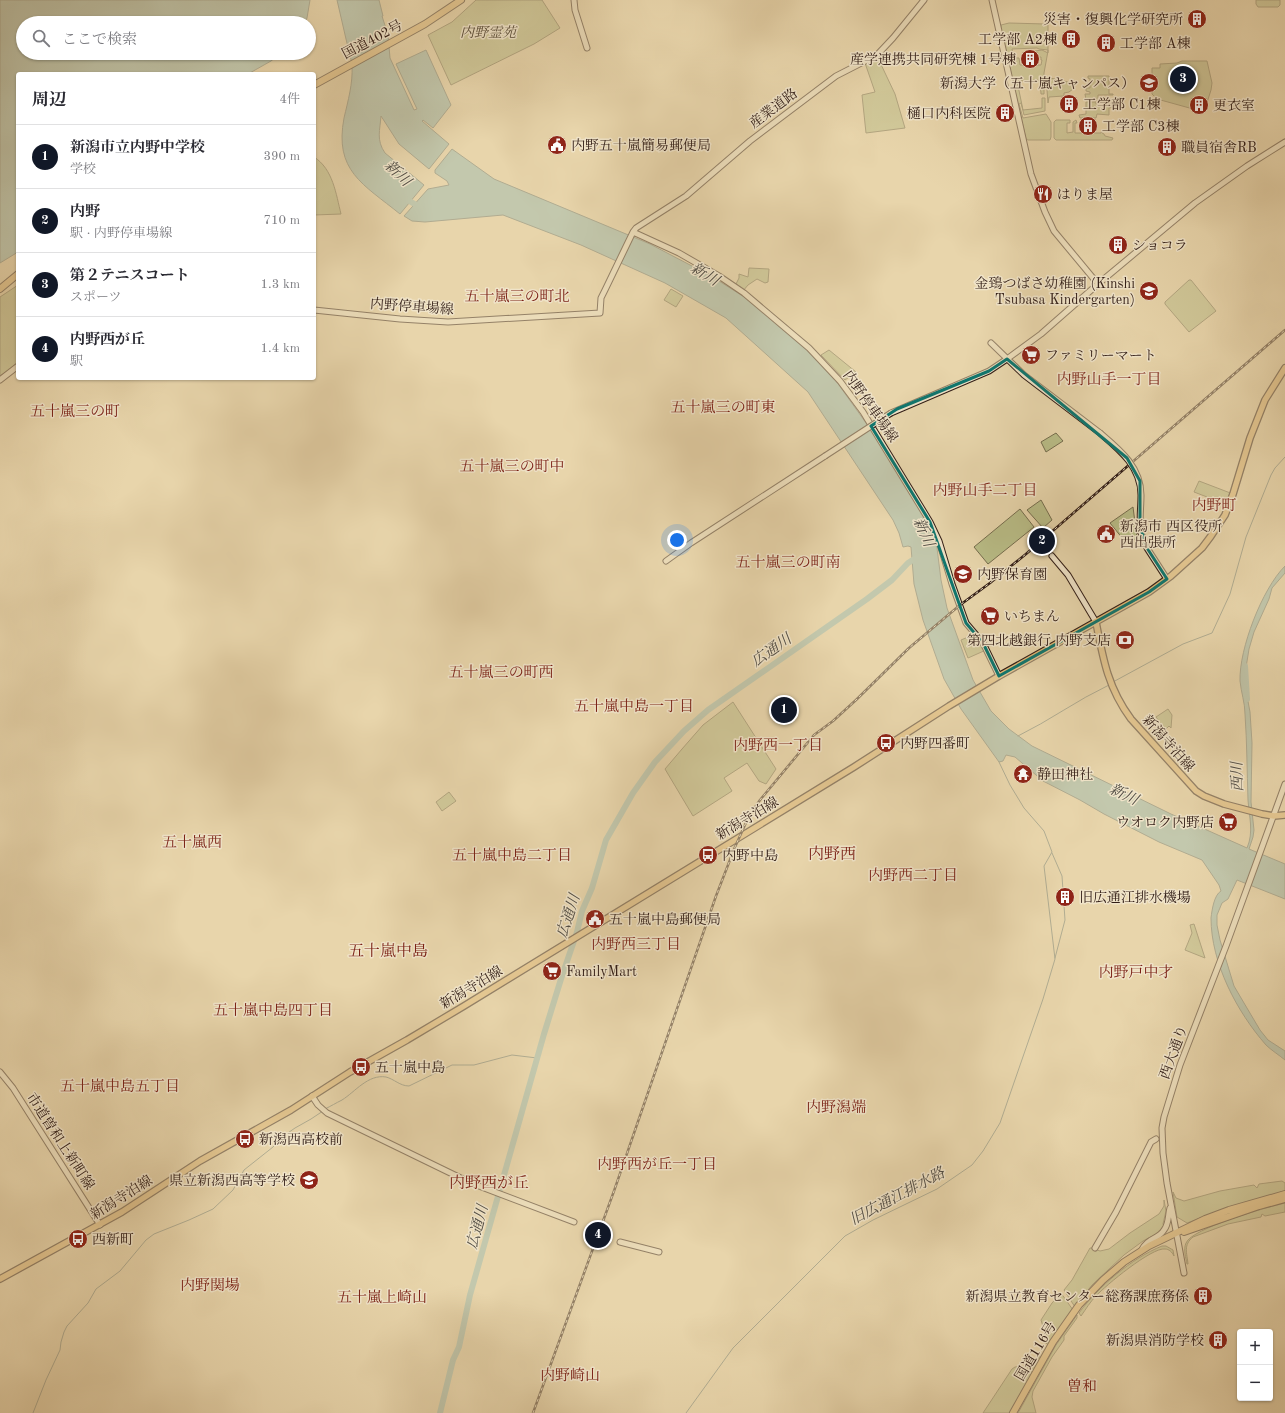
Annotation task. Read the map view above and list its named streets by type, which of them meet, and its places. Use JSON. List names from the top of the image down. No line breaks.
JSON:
{"streets":{"highway":["国道402号","国道116号"],"main road":["新潟寺泊線"],"street":["産業道路","内野停車場線","西大通り","市道曽和上新町線"]},"crossings":[["産業道路","内野停車場線"],["内野停車場線","新潟寺泊線"],["新潟寺泊線","西大通り"],["新潟寺泊線","市道曽和上新町線"],["西大通り","国道116号"]],"districts":["五十嵐三の町北","内野山手一丁目","五十嵐三の町東","五十嵐三の町","五十嵐三の町中","内野山手二丁目","内野町","五十嵐三の町南","五十嵐三の町西","五十嵐中島一丁目","内野西一丁目","五十嵐西","内野西","五十嵐中島二丁目","内野西二丁目","内野西三丁目","五十嵐中島","内野戸中才","五十嵐中島四丁目","五十嵐中島五丁目","内野潟端","内野西が丘一丁目","内野西が丘","内野関場","五十嵐上崎山","内野崎山","曽和"],"water":["新川","広通川","西川","旧広通江排水路"],"parks":["内野霊苑"],"places":{"building":["災害・復興化学研究所","工学部 A2棟","工学部 A棟","産学連携共同研究棟 1号棟","工学部 C1棟","更衣室","樋口内科医院","工学部 C3棟","職員宿舎RB","ショコラ","旧広通江排水機場","新潟県立教育センター総務課庶務係","新潟県消防学校"],"school or university":["新潟大学（五十嵐キャンパス）","金鵄つばさ幼稚園 (Kinshi Tsubasa Kindergarten)","内野保育園","県立新潟西高等学校"],"public building":["内野五十嵐簡易郵便局","新潟市 西区役所 西出張所","五十嵐中島郵便局"],"restaurant":["はりま屋"],"supermarket":["ファミリーマート","いちまん","ウオロク内野店","FamilyMart"],"bank":["第四北越銀行 内野支店"],"bus stop":["内野四番町","内野中島","五十嵐中島","新潟西高校前","西新町"],"temple":["静田神社"]},"page":{"search":"ここで検索","pins":["3","2","1","4"],"heading":["周辺","4件"],"list":[{"mark":"1","name":"新潟市立内野中学校","note":"学校","value":"390 m"},{"mark":"2","name":"内野","note":"駅 · 内野停車場線","value":"710 m"},{"mark":"3","name":"第２テニスコート","note":"スポーツ","value":"1.3 km"},{"mark":"4","name":"内野西が丘","note":"駅","value":"1.4 km"}],"map_buttons":["+","−"]}}
